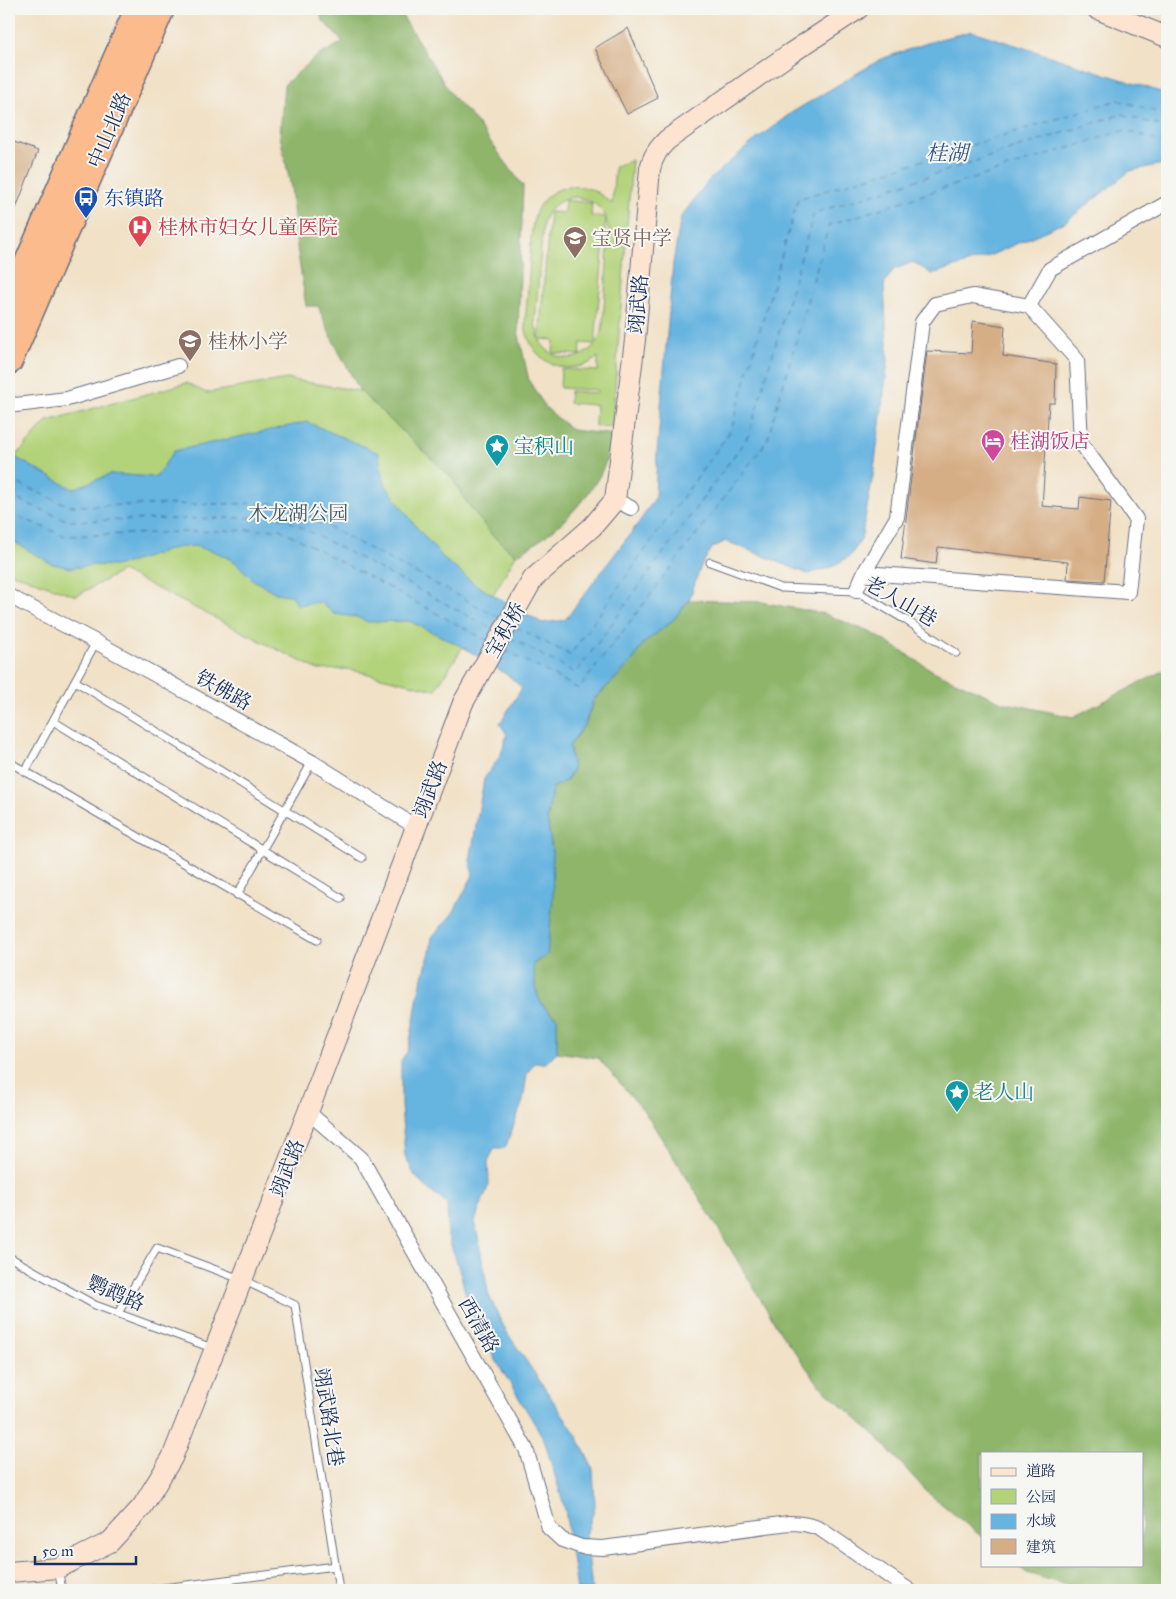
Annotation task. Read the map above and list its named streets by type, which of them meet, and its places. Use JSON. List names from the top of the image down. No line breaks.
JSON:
{"streets":{"highway":["中山北路"],"main road":["翊武路","宝积桥"],"street":["铁佛路","西清路"],"lane":["老人山巷","鹦鹉路","翊武路北巷"]},"crossings":[["翊武路","宝积桥"],["翊武路","铁佛路"],["翊武路","鹦鹉路"],["翊武路","西清路"],["翊武路","翊武路北巷"]],"water":["桂湖"],"parks":["木龙湖公园"],"places":{"bus stop":["东镇路"],"hospital":["桂林市妇女儿童医院"],"school or university":["宝贤中学","桂林小学"],"hotel":["桂湖饭店"],"place":["宝积山","老人山"]},"legend":["道路","公园","水域","建筑"],"scale_bar":"50 m"}
